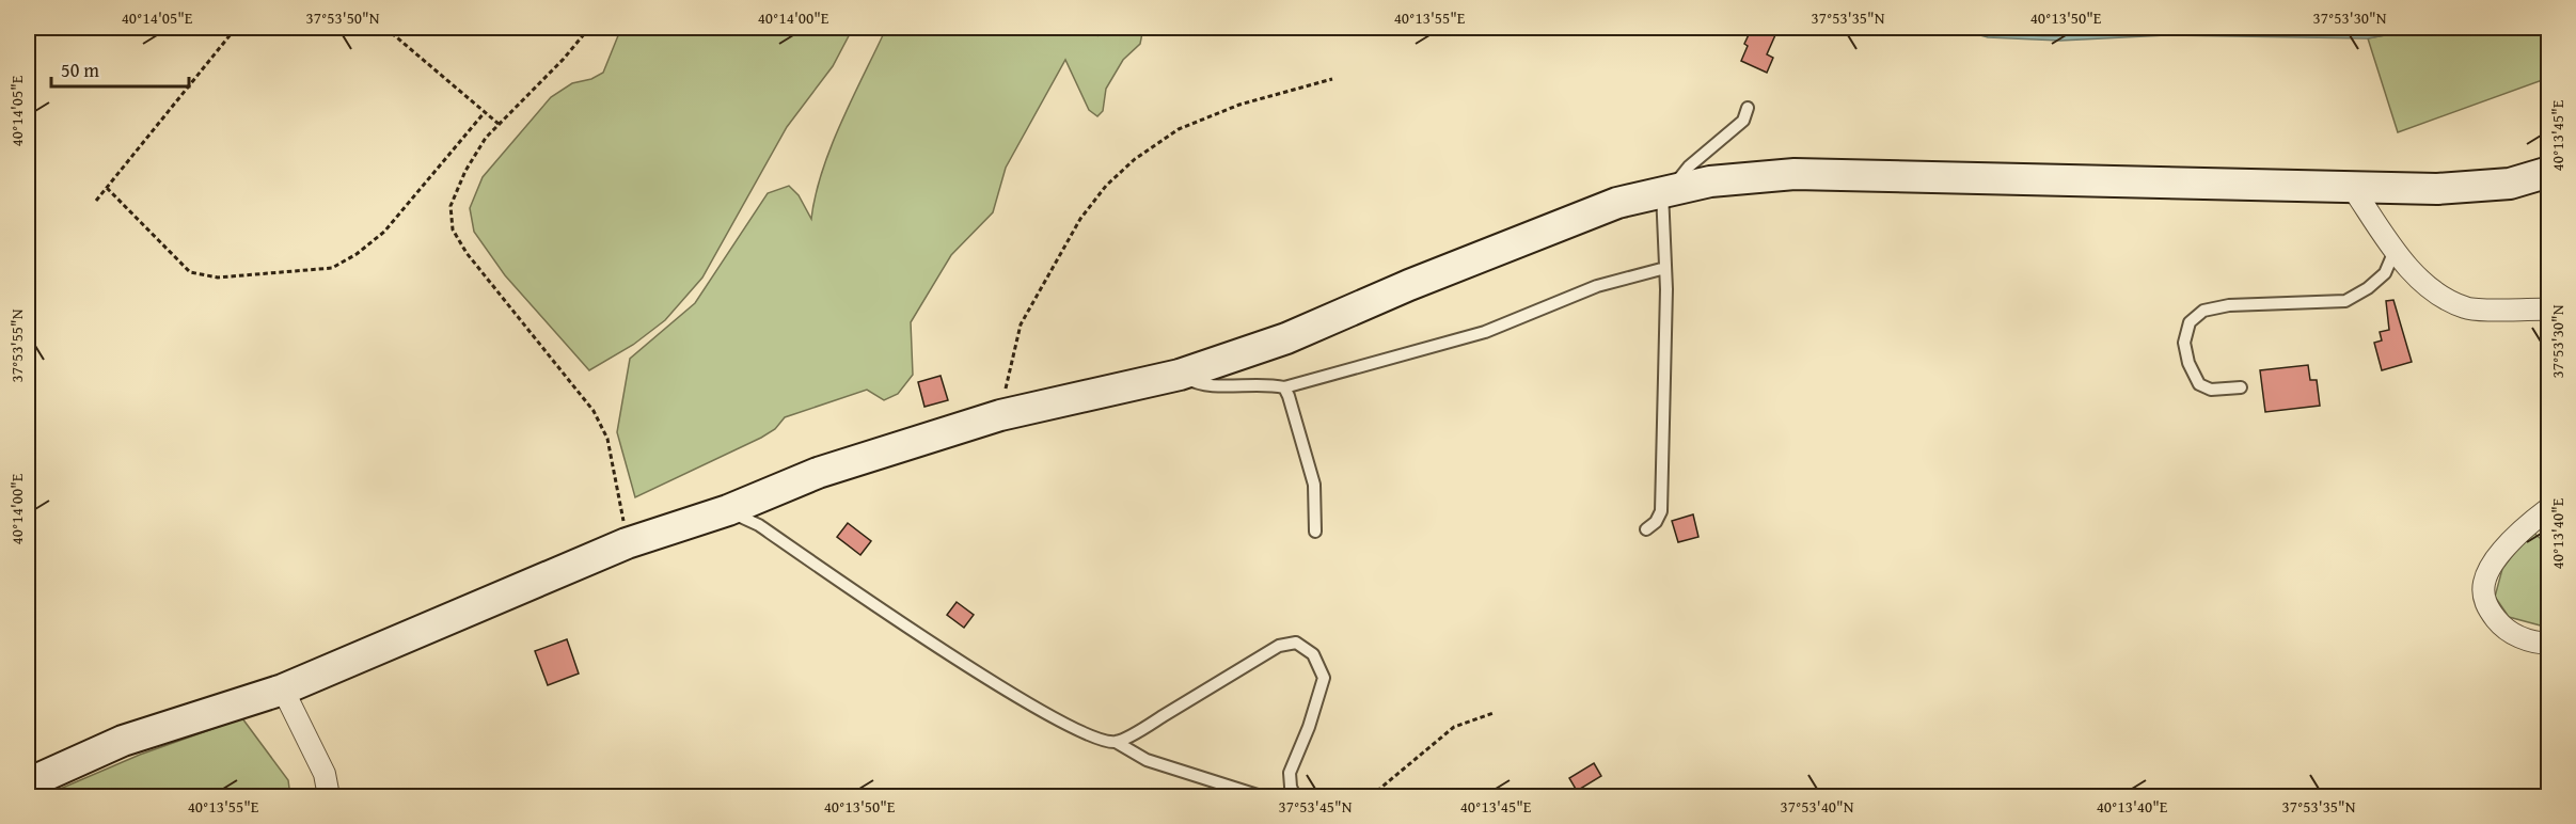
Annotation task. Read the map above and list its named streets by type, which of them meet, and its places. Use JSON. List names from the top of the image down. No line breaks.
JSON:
{"scale_bar":"50 m","coordinates":["40°14'05\"E","37°53'50\"N","40°14'00\"E","40°13'55\"E","37°53'35\"N","40°13'50\"E","37°53'30\"N","40°13'45\"E","37°53'55\"N","40°13'40\"E","37°53'45\"N","37°53'40\"N"]}
